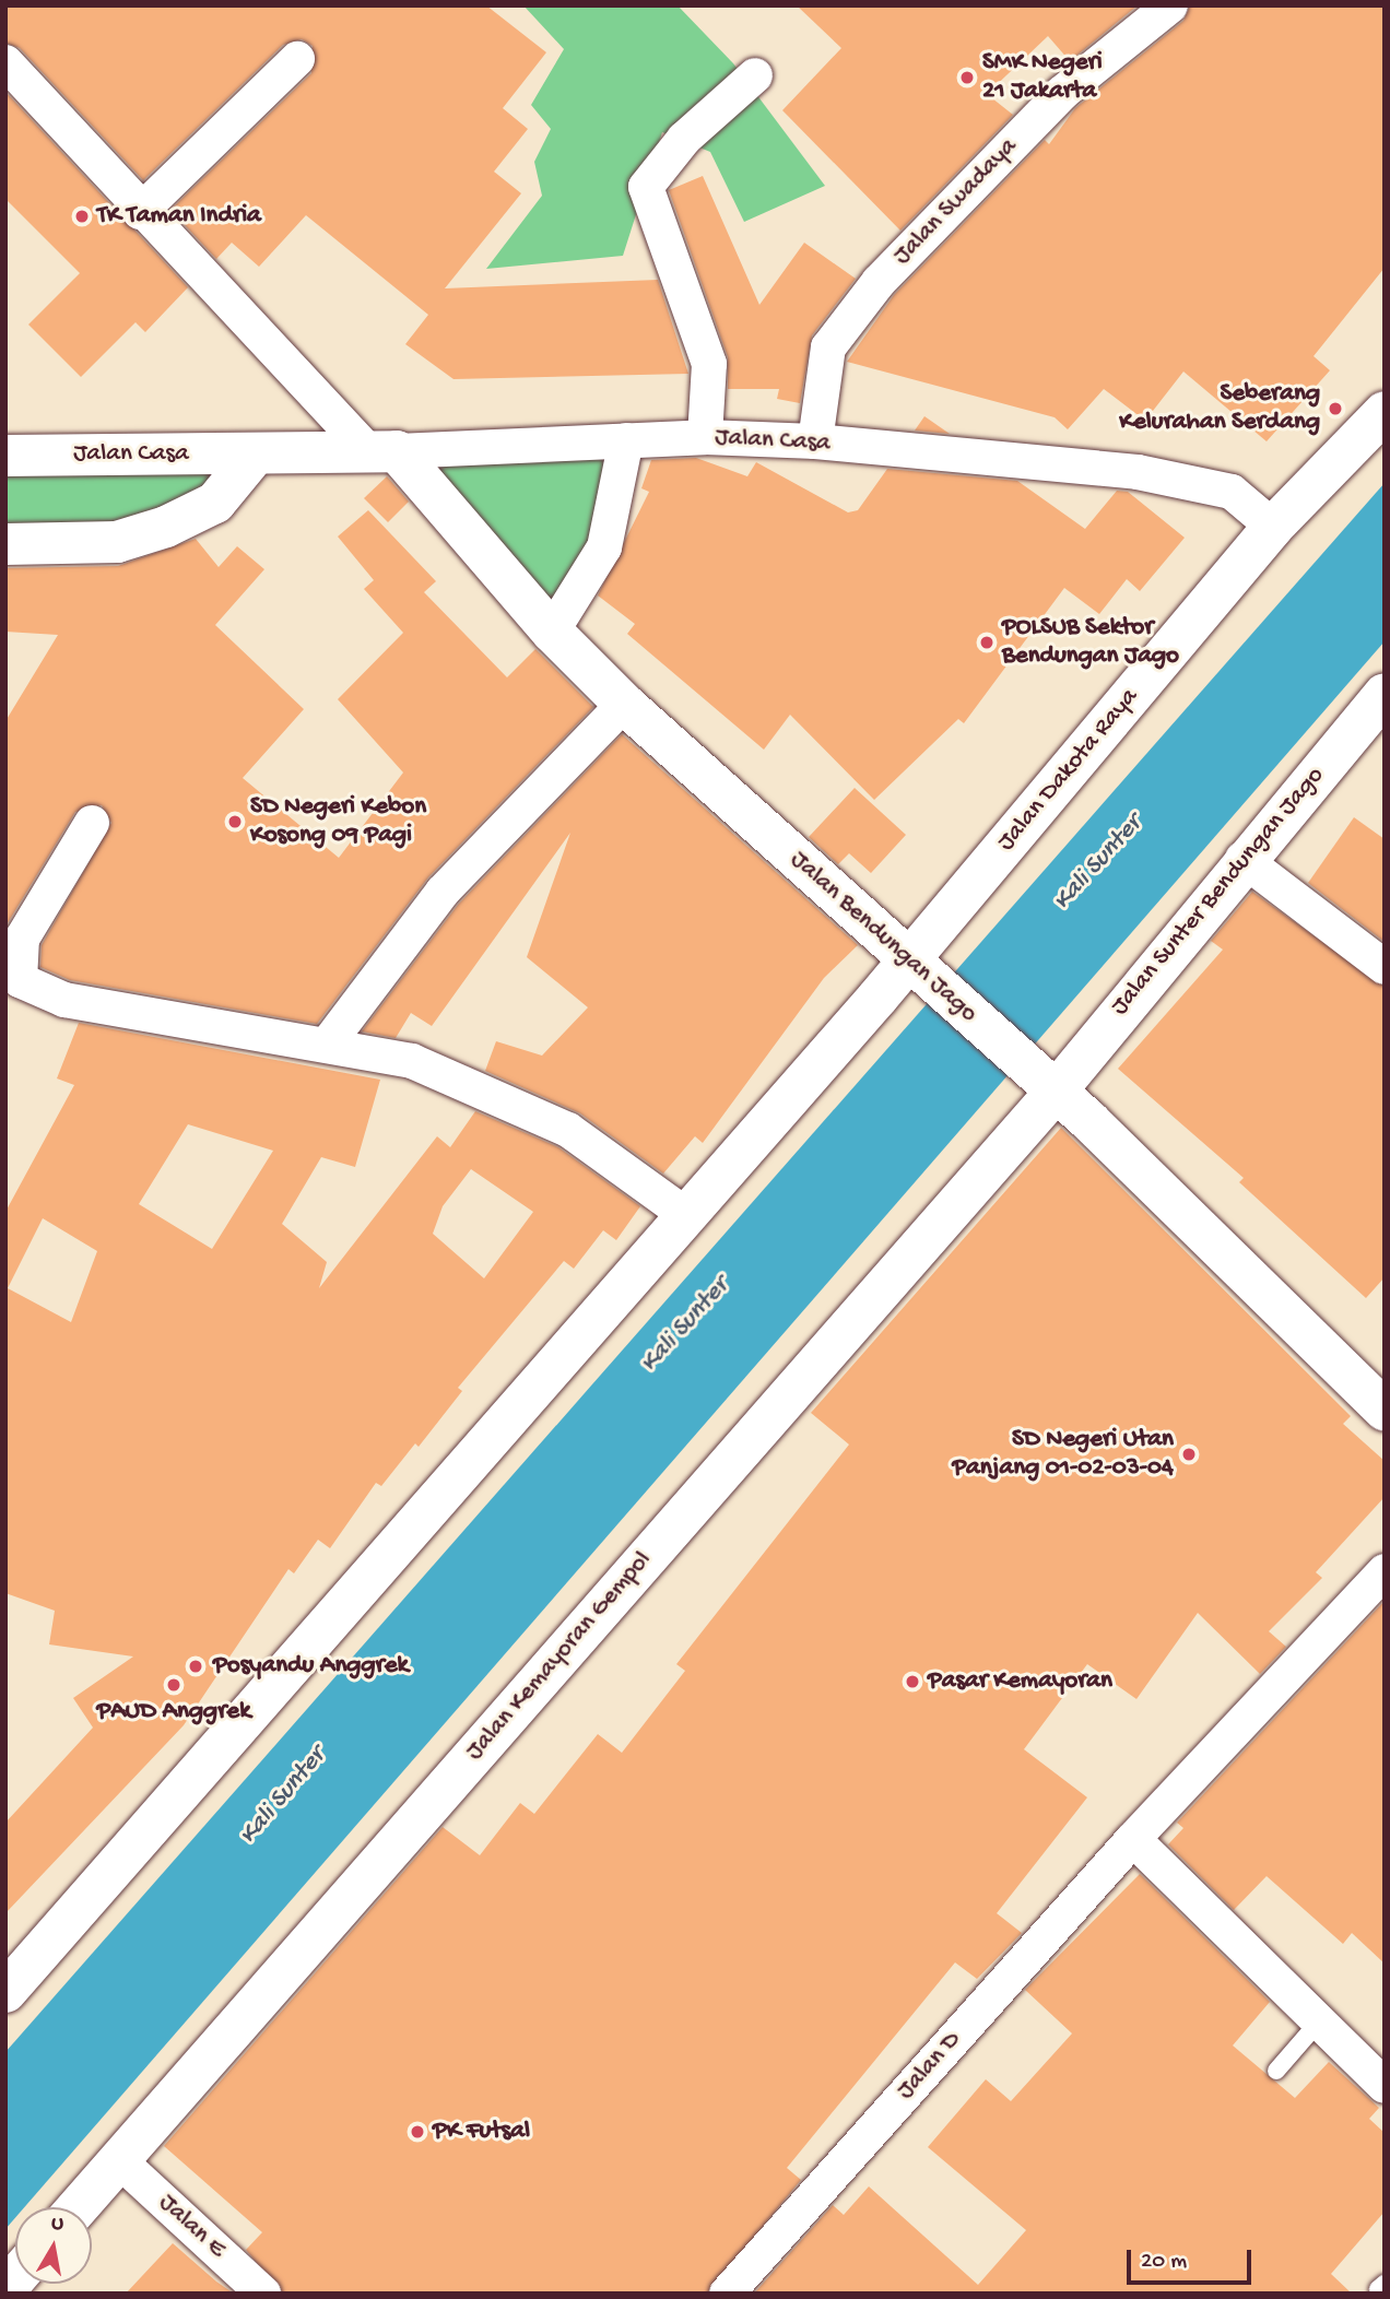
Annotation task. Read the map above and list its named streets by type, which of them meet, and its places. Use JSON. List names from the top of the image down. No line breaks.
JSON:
{"streets":{"street":["Jalan Swadaya","Jalan Casa","Jalan Dakota Raya","Jalan Sunter Bendungan Jago","Jalan Bendungan Jago","Jalan Kemayoran Gempol","Jalan D","Jalan E"]},"crossings":[["Jalan Swadaya","Jalan Casa"],["Jalan Casa","Jalan Dakota Raya"],["Jalan Casa","Jalan Bendungan Jago"],["Jalan Dakota Raya","Jalan Bendungan Jago"],["Jalan Sunter Bendungan Jago","Jalan Bendungan Jago"],["Jalan Sunter Bendungan Jago","Jalan Kemayoran Gempol"],["Jalan Bendungan Jago","Jalan Kemayoran Gempol"],["Jalan Kemayoran Gempol","Jalan E"]],"water":["Kali Sunter"],"places":["SMK Negeri 21 Jakarta","TK Taman Indria","Seberang Kelurahan Serdang","POLSUB Sektor Bendungan Jago","SD Negeri Kebon Kosong 09 Pagi","SD Negeri Utan Panjang 01-02-03-04","Posyandu Anggrek","Pasar Kemayoran","PAUD Anggrek","PK Futsal"],"scale_bar":"20 m","north":"top"}
